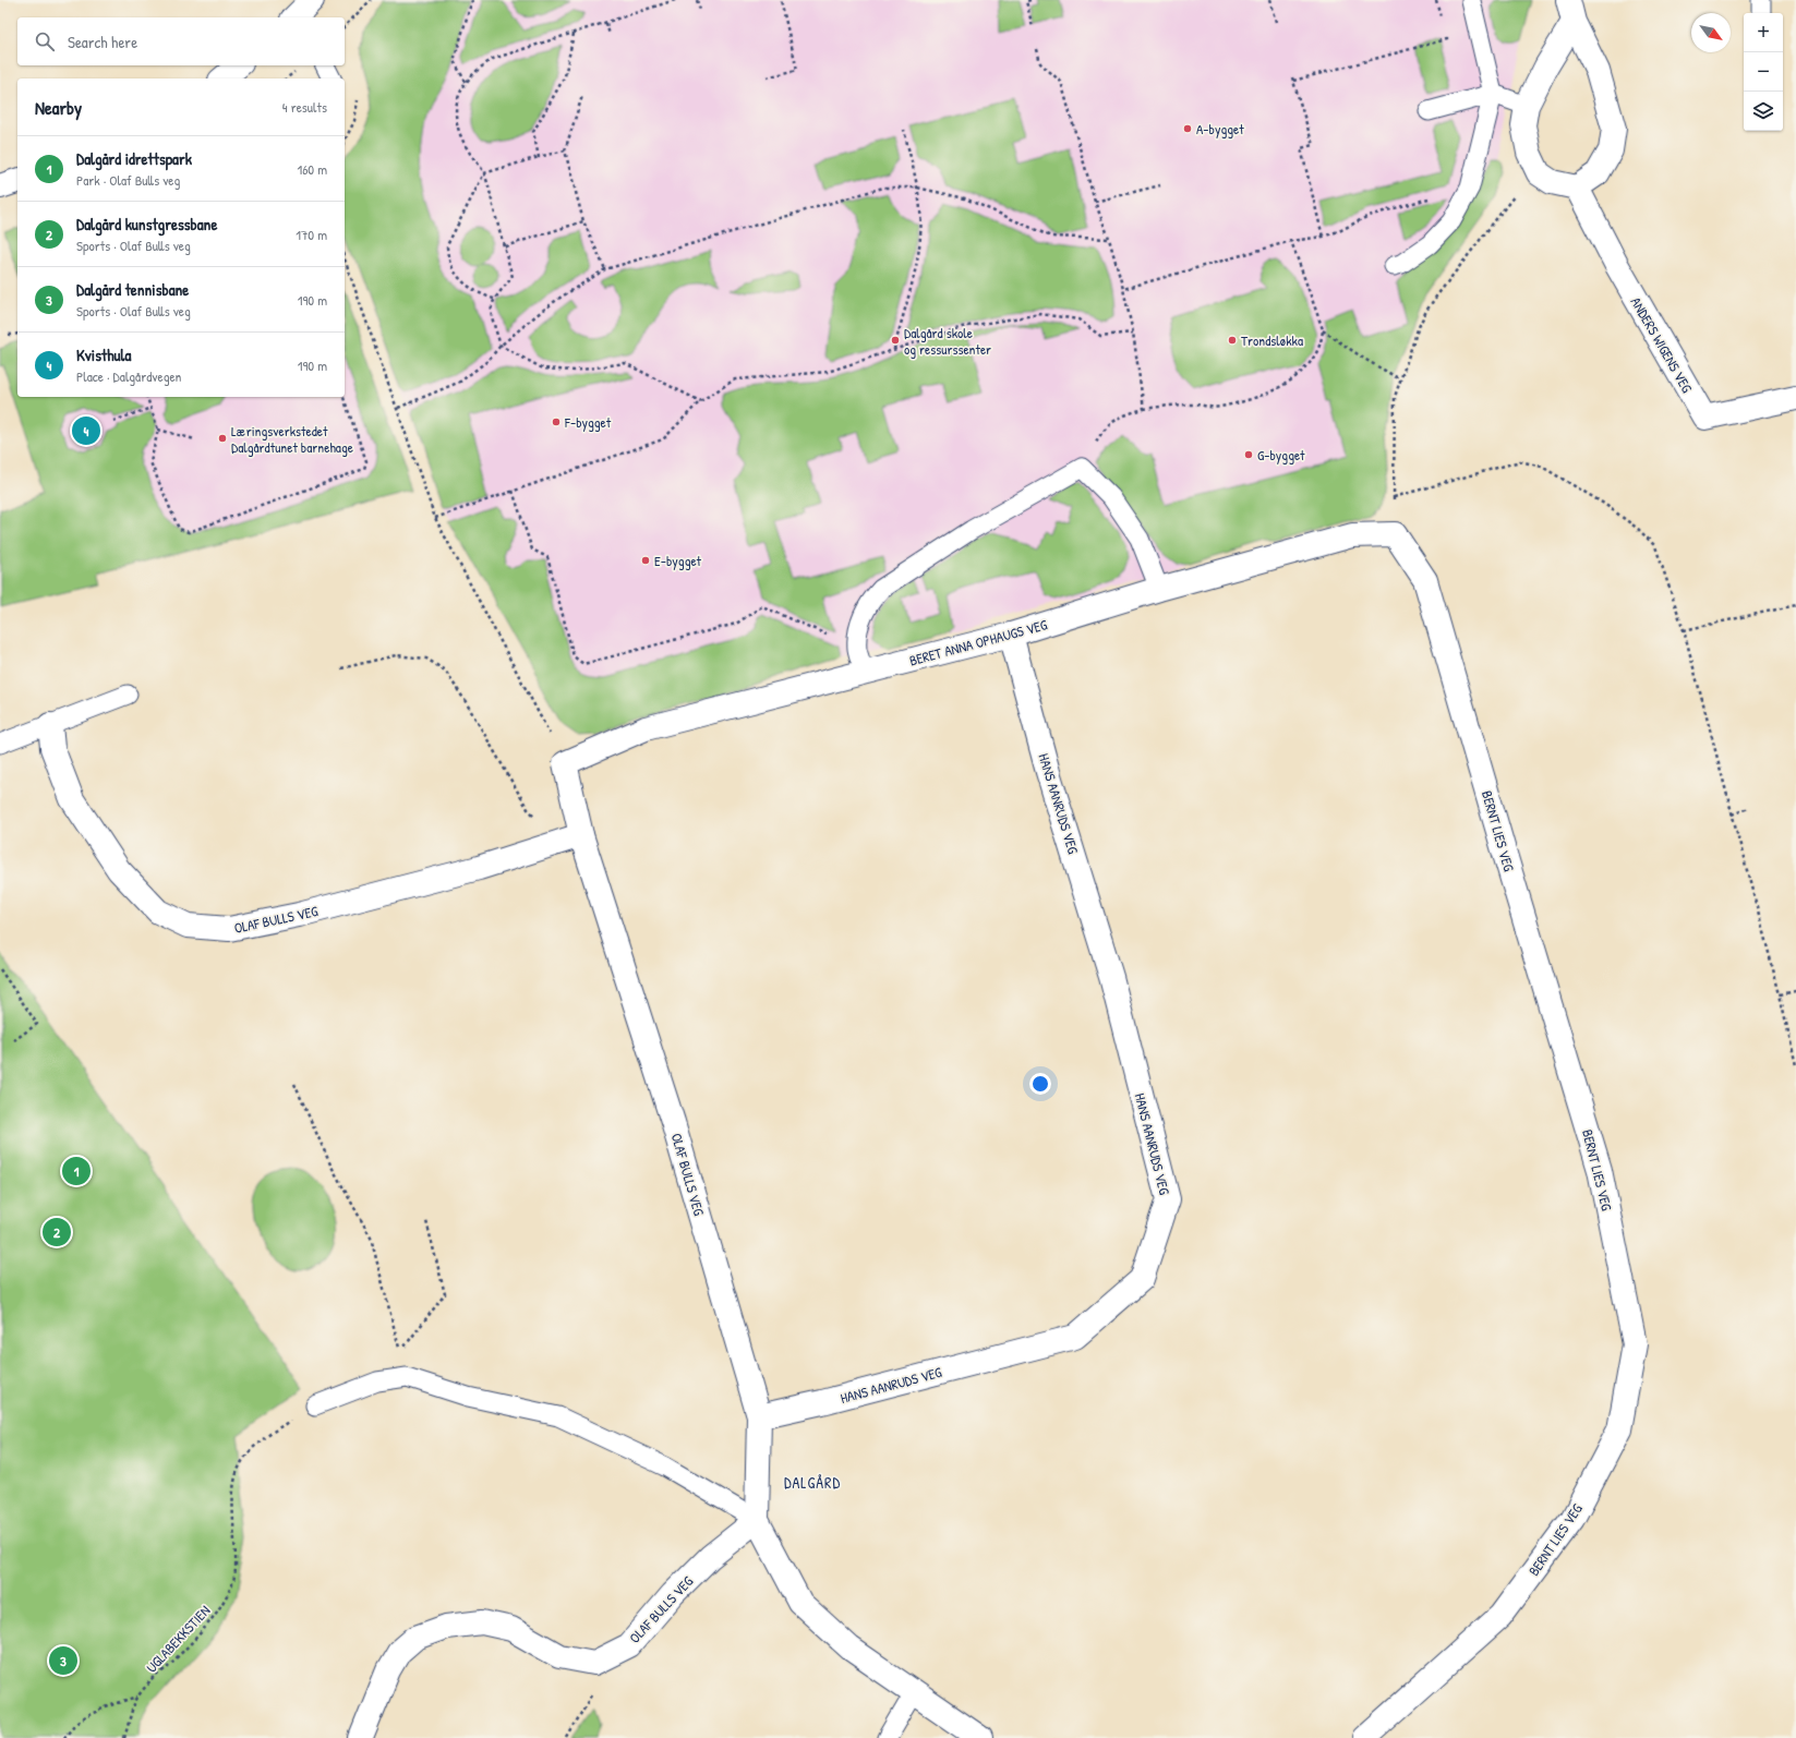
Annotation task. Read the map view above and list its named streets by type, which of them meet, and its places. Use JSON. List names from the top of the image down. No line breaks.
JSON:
{"streets":{"street":["ANDERS WIGENS VEG","BERET ANNA OPHAUGS VEG","HANS AANRUDS VEG","BERNT LIES VEG","OLAF BULLS VEG"],"path":["UGLABEKKSTIEN"]},"crossings":[["BERET ANNA OPHAUGS VEG","HANS AANRUDS VEG"],["BERET ANNA OPHAUGS VEG","BERNT LIES VEG"],["BERET ANNA OPHAUGS VEG","OLAF BULLS VEG"],["HANS AANRUDS VEG","OLAF BULLS VEG"]],"districts":["DALGÅRD"],"places":["A-bygget","Dalgård skole og ressurssenter","Trondsløkka","F-bygget","Læringsverkstedet Dalgårdtunet barnehage","G-bygget","E-bygget"],"north":"bottom right","page":{"map_buttons":["+","−"],"search":"Search here","heading":["Nearby","4 results"],"list":[{"mark":"1","name":"Dalgård idrettspark","note":"Park · Olaf Bulls veg","value":"160 m"},{"mark":"2","name":"Dalgård kunstgressbane","note":"Sports · Olaf Bulls veg","value":"170 m"},{"mark":"3","name":"Dalgård tennisbane","note":"Sports · Olaf Bulls veg","value":"190 m"},{"mark":"4","name":"Kvisthula","note":"Place · Dalgårdvegen","value":"190 m"}],"pins":["4","1","2","3"]}}
